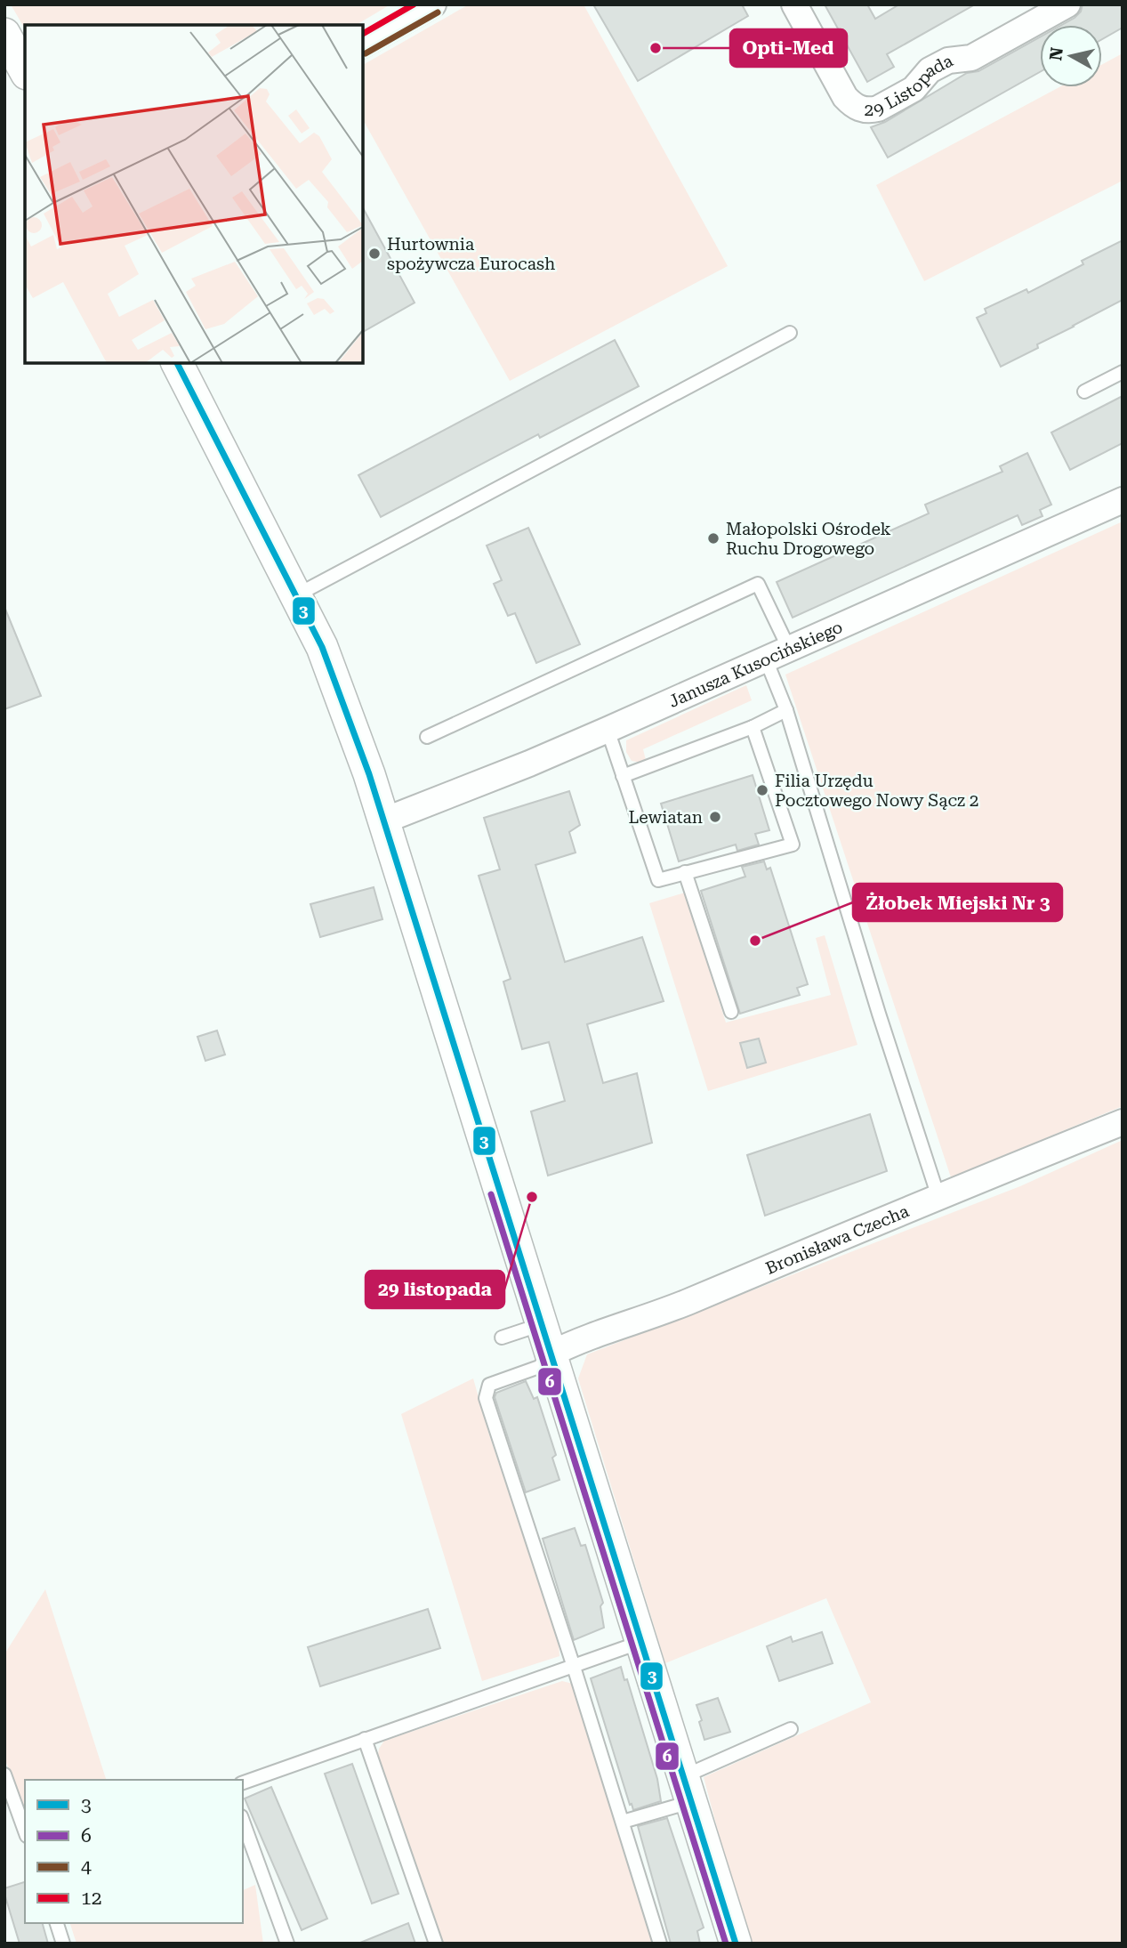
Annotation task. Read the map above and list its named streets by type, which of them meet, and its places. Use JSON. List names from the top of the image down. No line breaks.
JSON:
{"streets":{"street":["29 Listopada","Janusza Kusocińskiego","Bronisława Czecha"]},"places":["Opti-Med","Hurtownia spożywcza Eurocash","Małopolski Ośrodek Ruchu Drogowego","Filia Urzędu Pocztowego Nowy Sącz 2","Lewiatan","Żłobek Miejski Nr 3","29 listopada"],"lines":["transit line 12","transit line 4","transit line 3","transit line 6"],"legend":["3","6","4","12"],"north":"left"}
